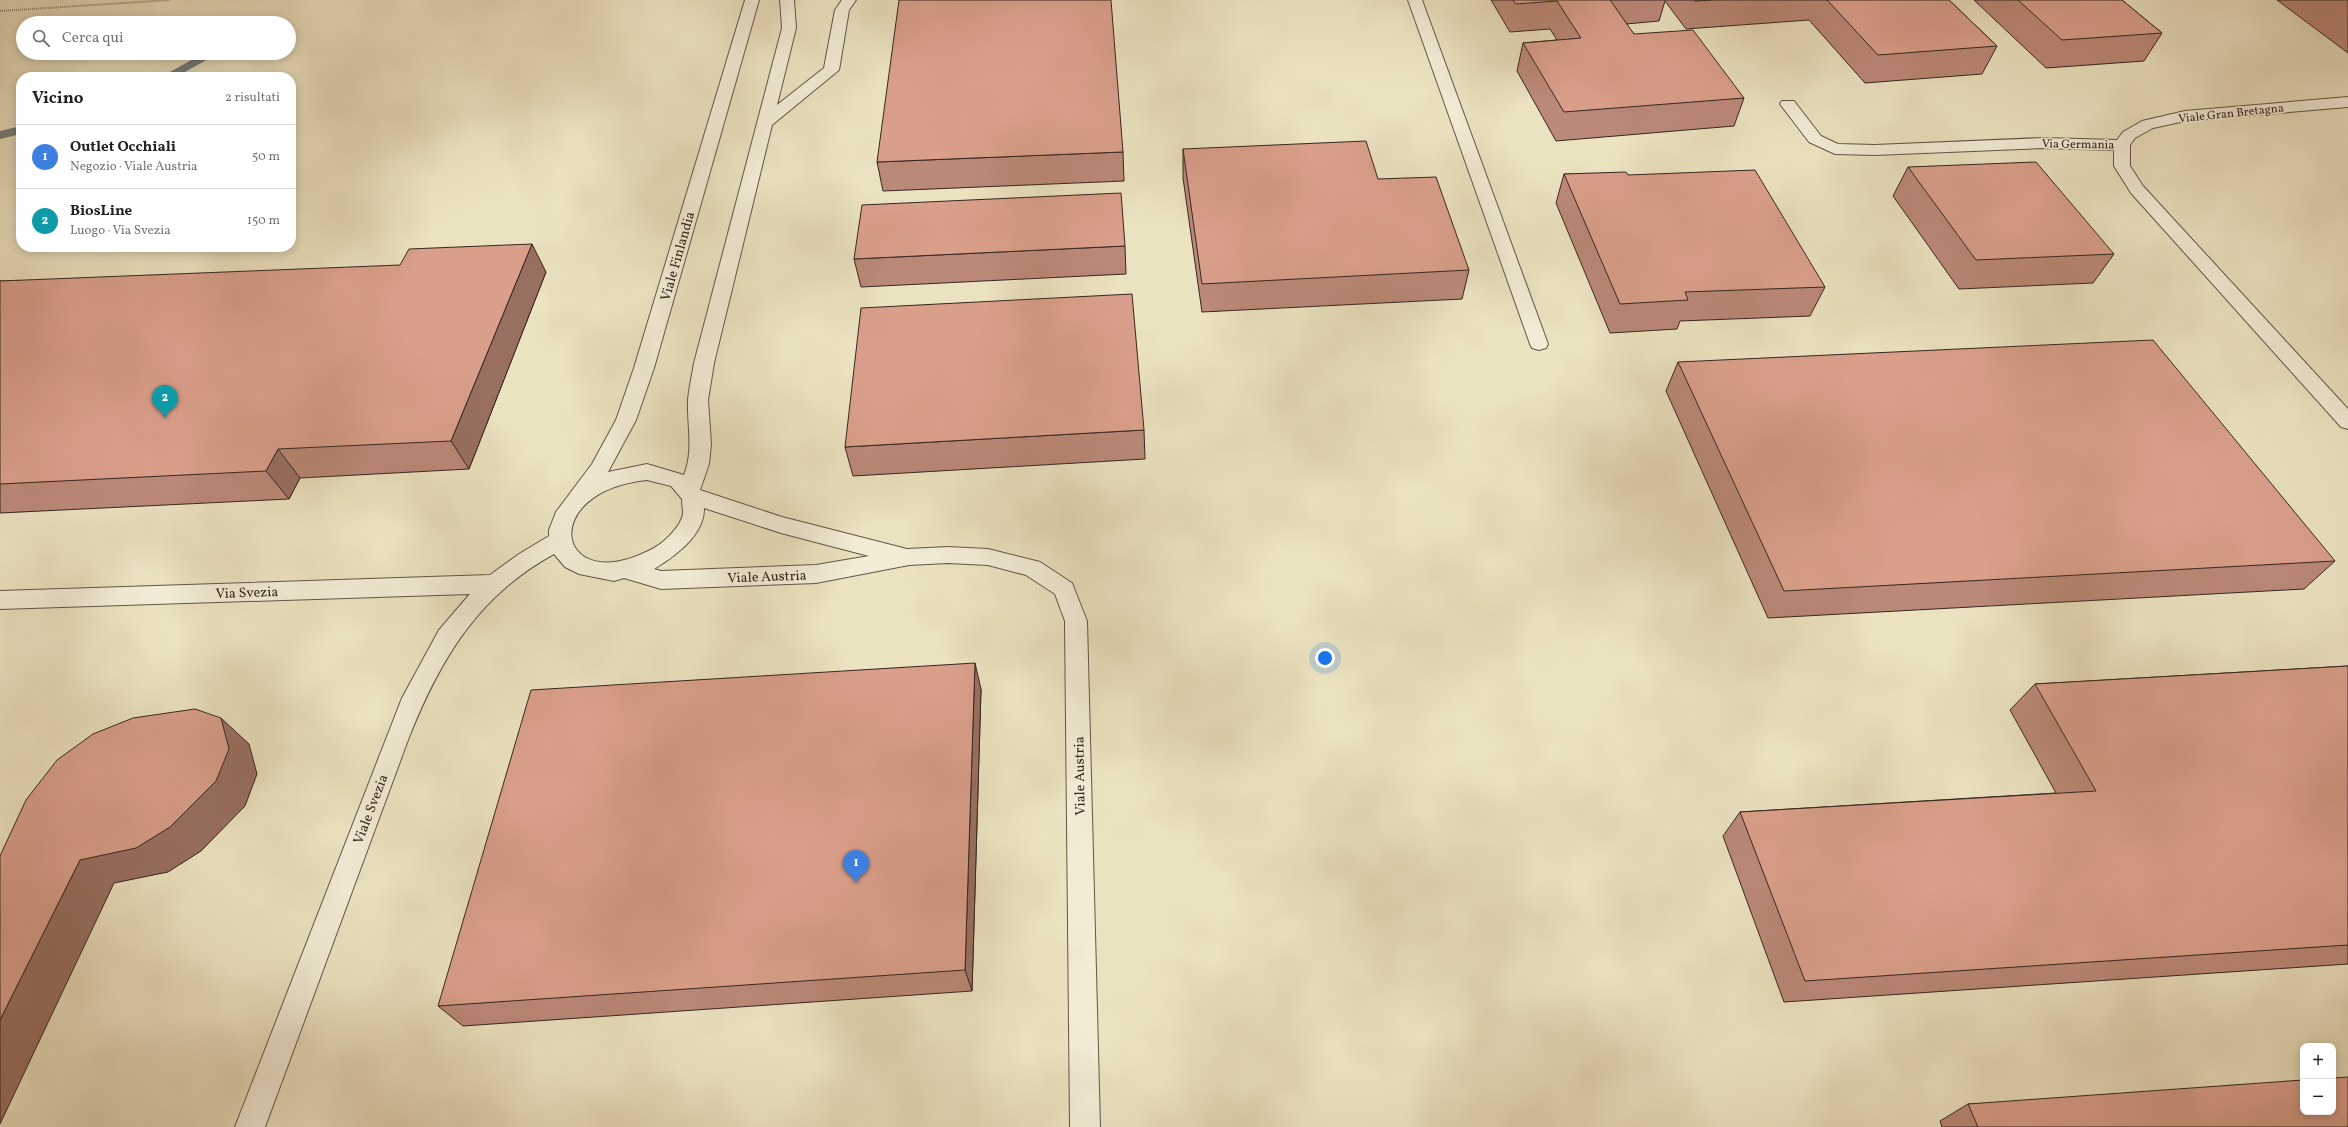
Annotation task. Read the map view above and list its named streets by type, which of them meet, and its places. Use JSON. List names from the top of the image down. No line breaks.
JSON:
{"streets":{"street":["Viale Gran Bretagna","Via Germania","Viale Finlandia","Viale Austria","Via Svezia","Viale Svezia"]},"crossings":[["Viale Gran Bretagna","Via Germania"],["Viale Finlandia","Viale Austria"],["Viale Finlandia","Viale Svezia"],["Viale Austria","Viale Svezia"],["Via Svezia","Viale Svezia"]],"page":{"search":"Cerca qui","heading":["Vicino","2 risultati"],"list":[{"mark":"1","name":"Outlet Occhiali","note":"Negozio · Viale Austria","value":"50 m"},{"mark":"2","name":"BiosLine","note":"Luogo · Via Svezia","value":"150 m"}],"pins":["2","1"],"map_buttons":["+","−"]}}
